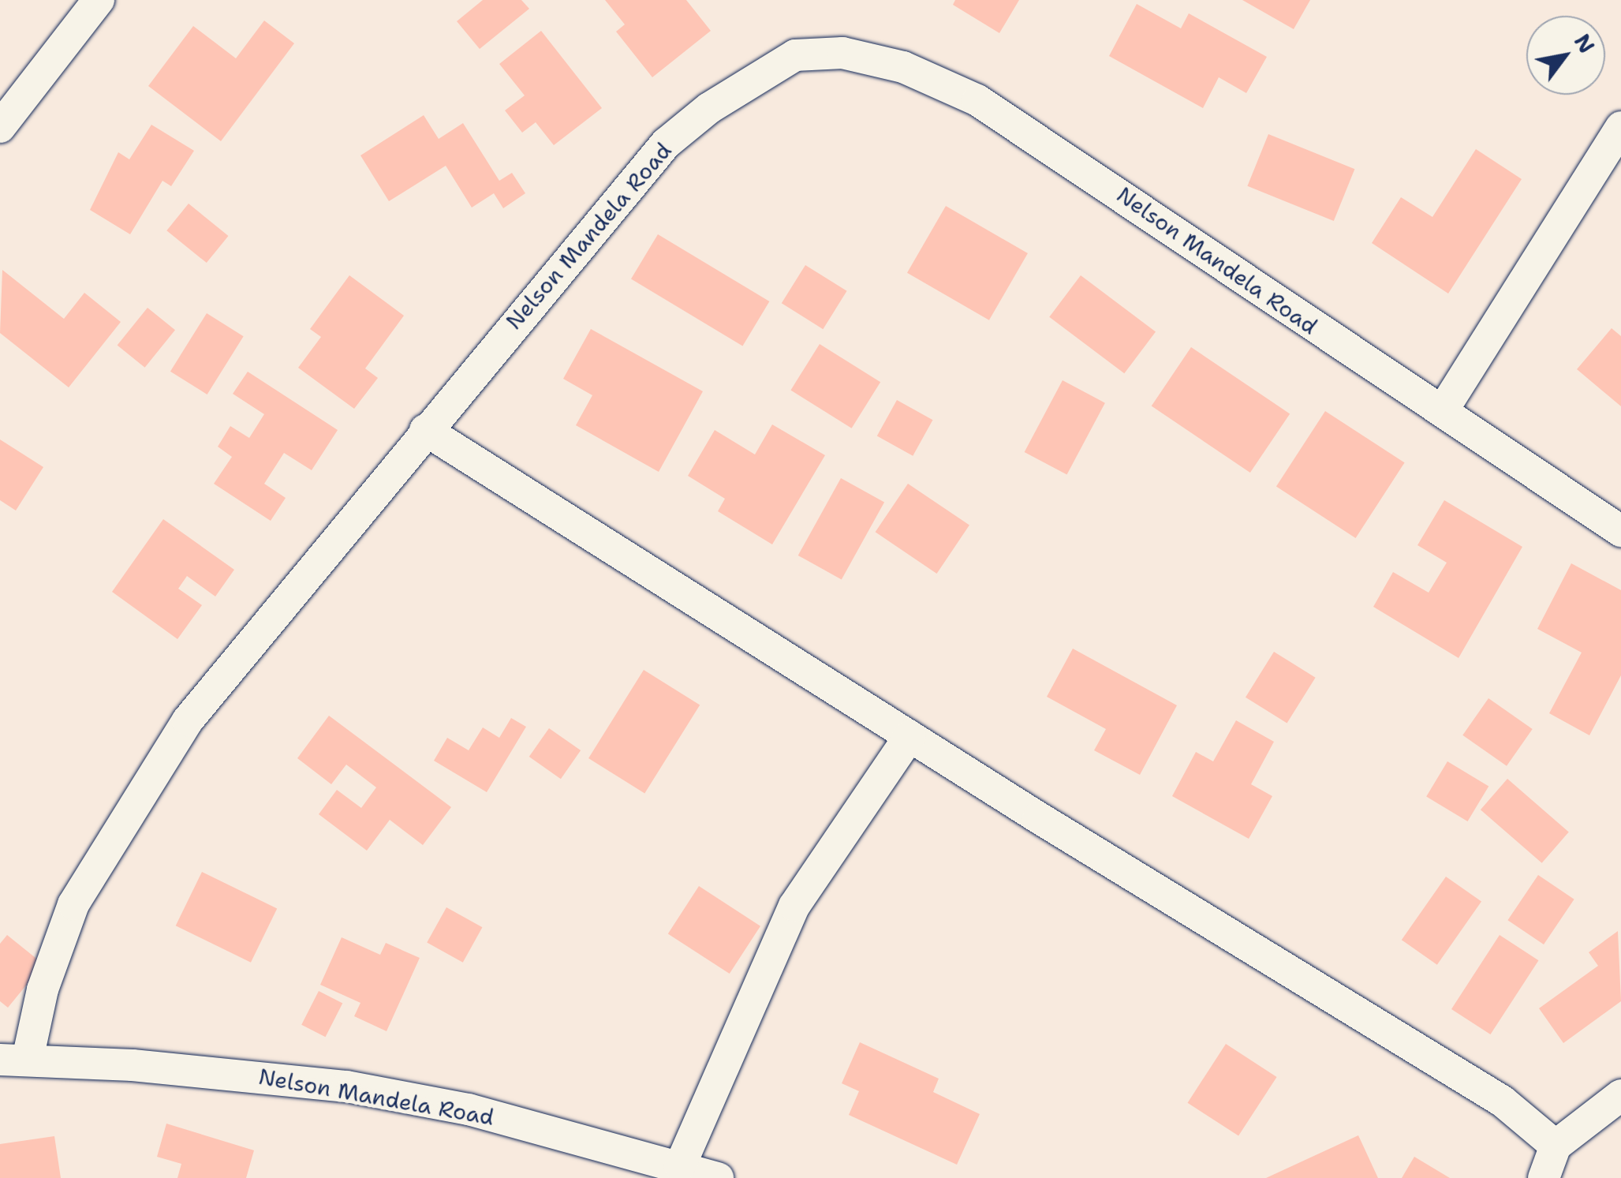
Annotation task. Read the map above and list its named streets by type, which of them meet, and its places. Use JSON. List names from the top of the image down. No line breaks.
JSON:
{"streets":{"street":["Nelson Mandela Road"]},"north":"top right"}
